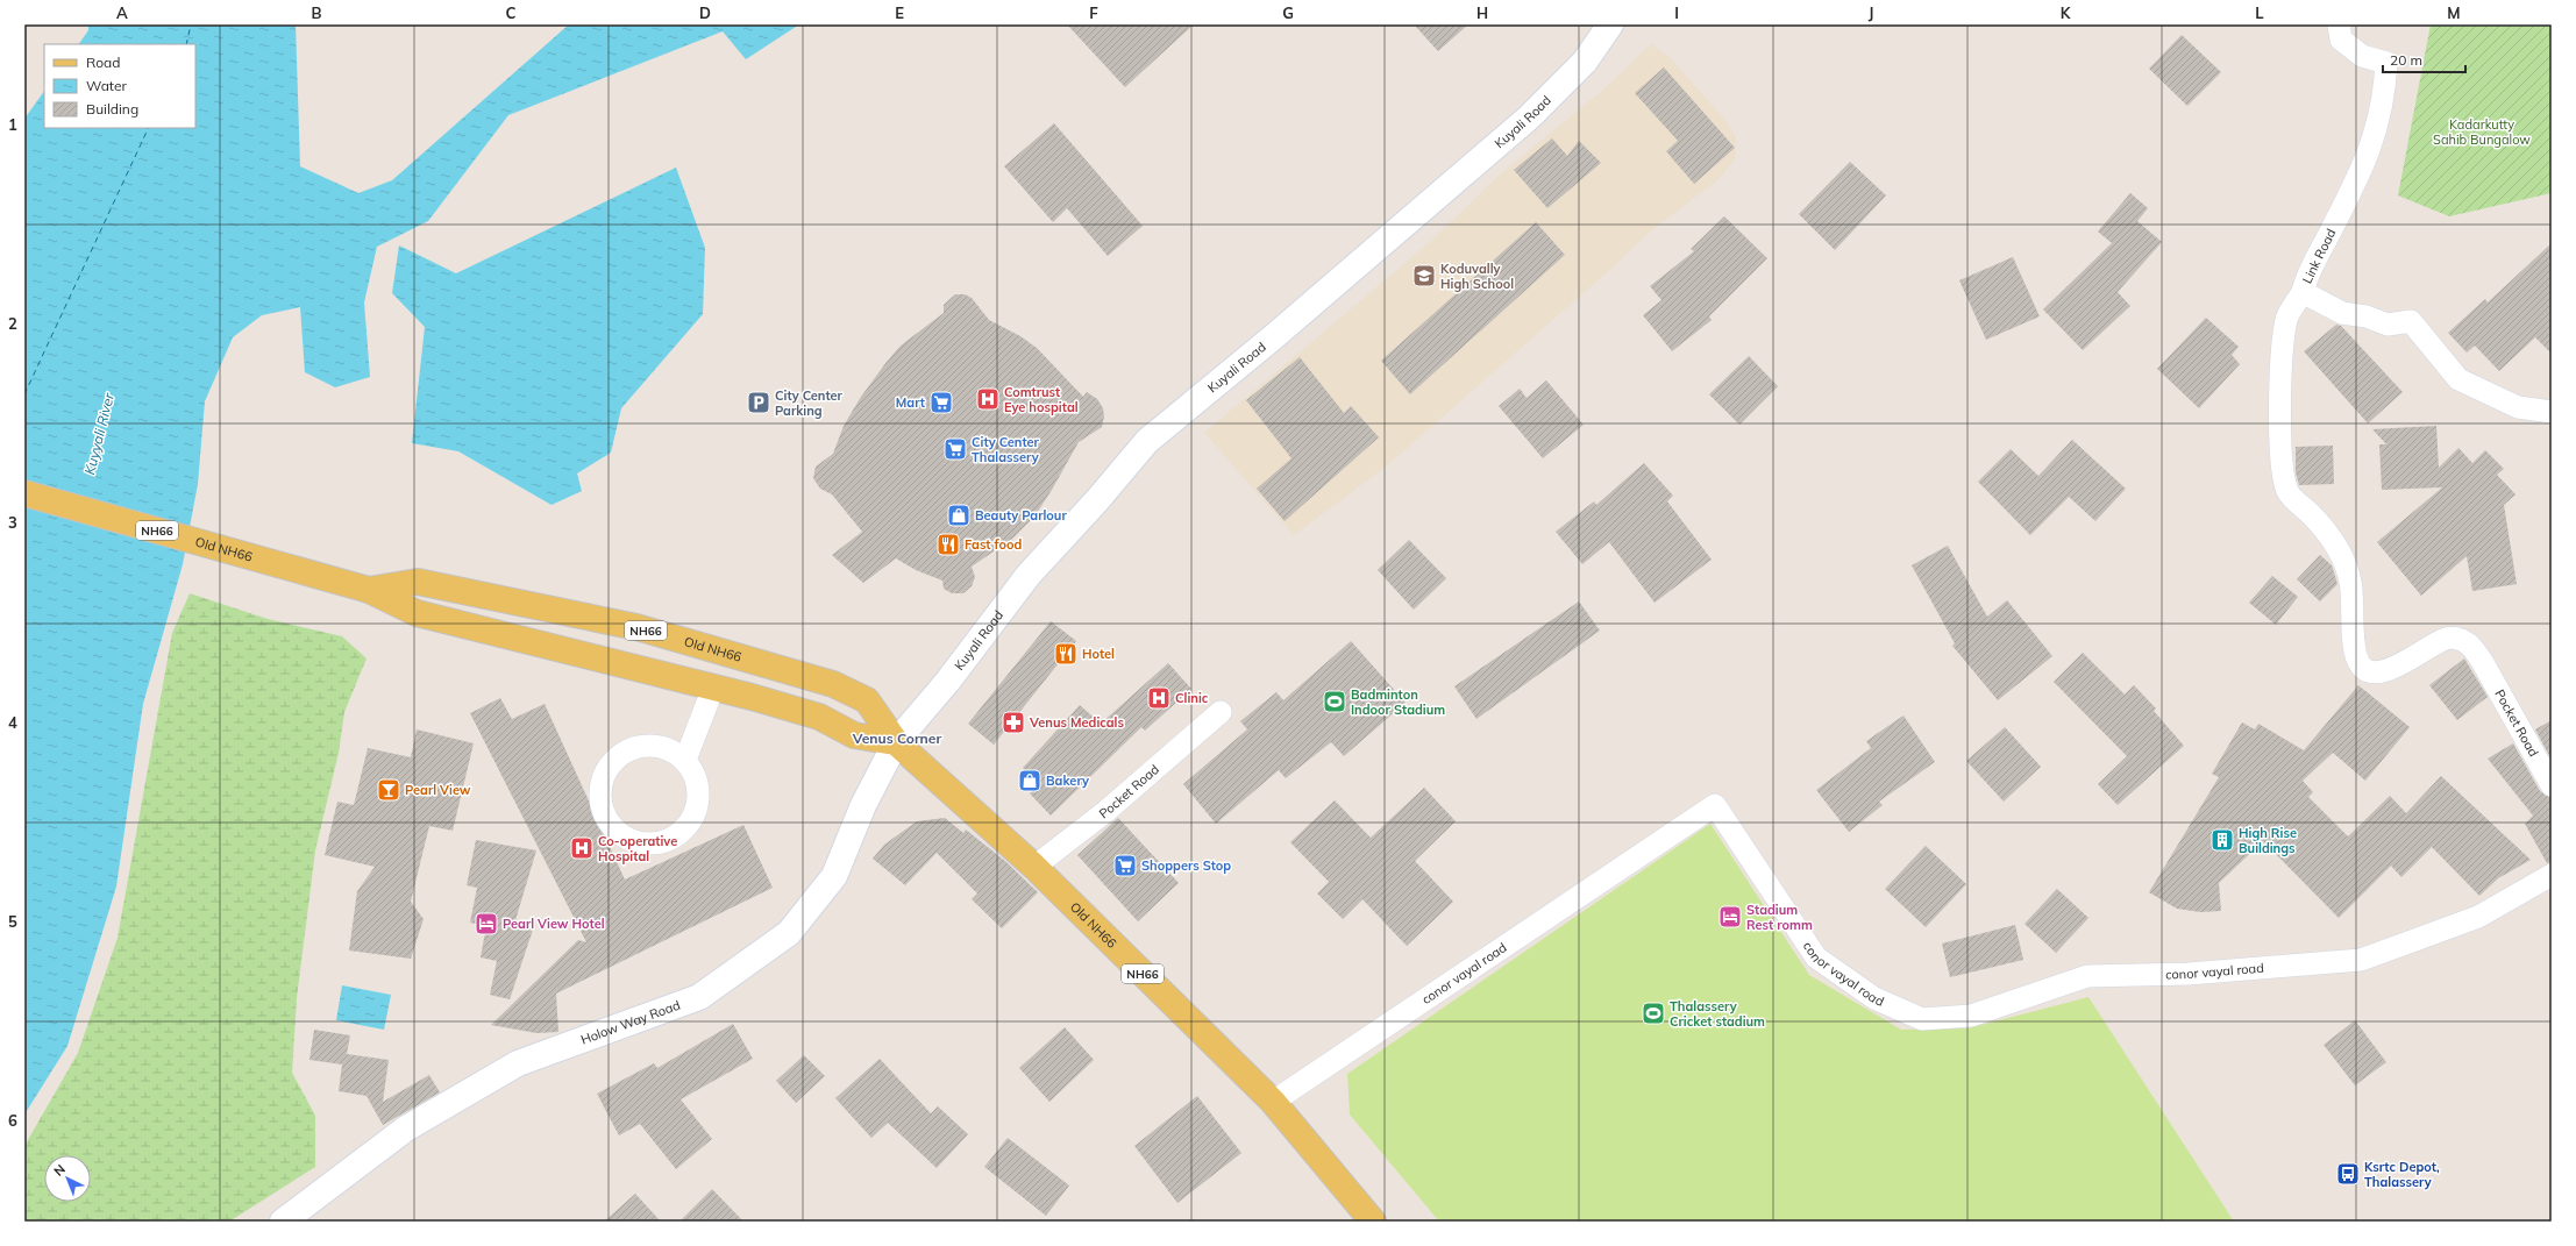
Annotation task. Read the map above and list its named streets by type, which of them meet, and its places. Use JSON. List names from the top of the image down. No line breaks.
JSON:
{"streets":{"main road":["Kuyali Road","NH66","Old NH66","Holow Way Road"],"street":["Link Road","Pocket Road","conor vayal road"]},"crossings":[["Kuyali Road","Old NH66"],["Kuyali Road","Holow Way Road"],["Link Road","Pocket Road"],["Old NH66","Pocket Road"],["Old NH66","conor vayal road"],["Old NH66","Holow Way Road"]],"districts":["Venus Corner"],"water":["Kuyyali River"],"parks":["Kadarkutty Sahib Bungalow"],"places":{"school or university":["Koduvally High School"],"hospital":["Comtrust Eye hospital","Clinic","Co-operative Hospital"],"parking":["City Center Parking"],"supermarket":["Mart","City Center Thalassery","Shoppers Stop"],"shop":["Beauty Parlour","Bakery"],"restaurant":["Fast food","Hotel"],"sports":["Badminton Indoor Stadium","Thalassery Cricket stadium"],"pharmacy":["Venus Medicals"],"bar":["Pearl View"],"building":["High Rise Buildings"],"hotel":["Stadium Rest romm","Pearl View Hotel"],"bus stop":["Ksrtc Depot, Thalassery"]},"legend":["Road","Water","Building"],"scale_bar":"20 m","north":"top left","grid":{"columns":["A","B","C","D","E","F","G","H","I","J","K","L","M"],"rows":["1","2","3","4","5","6"]}}
